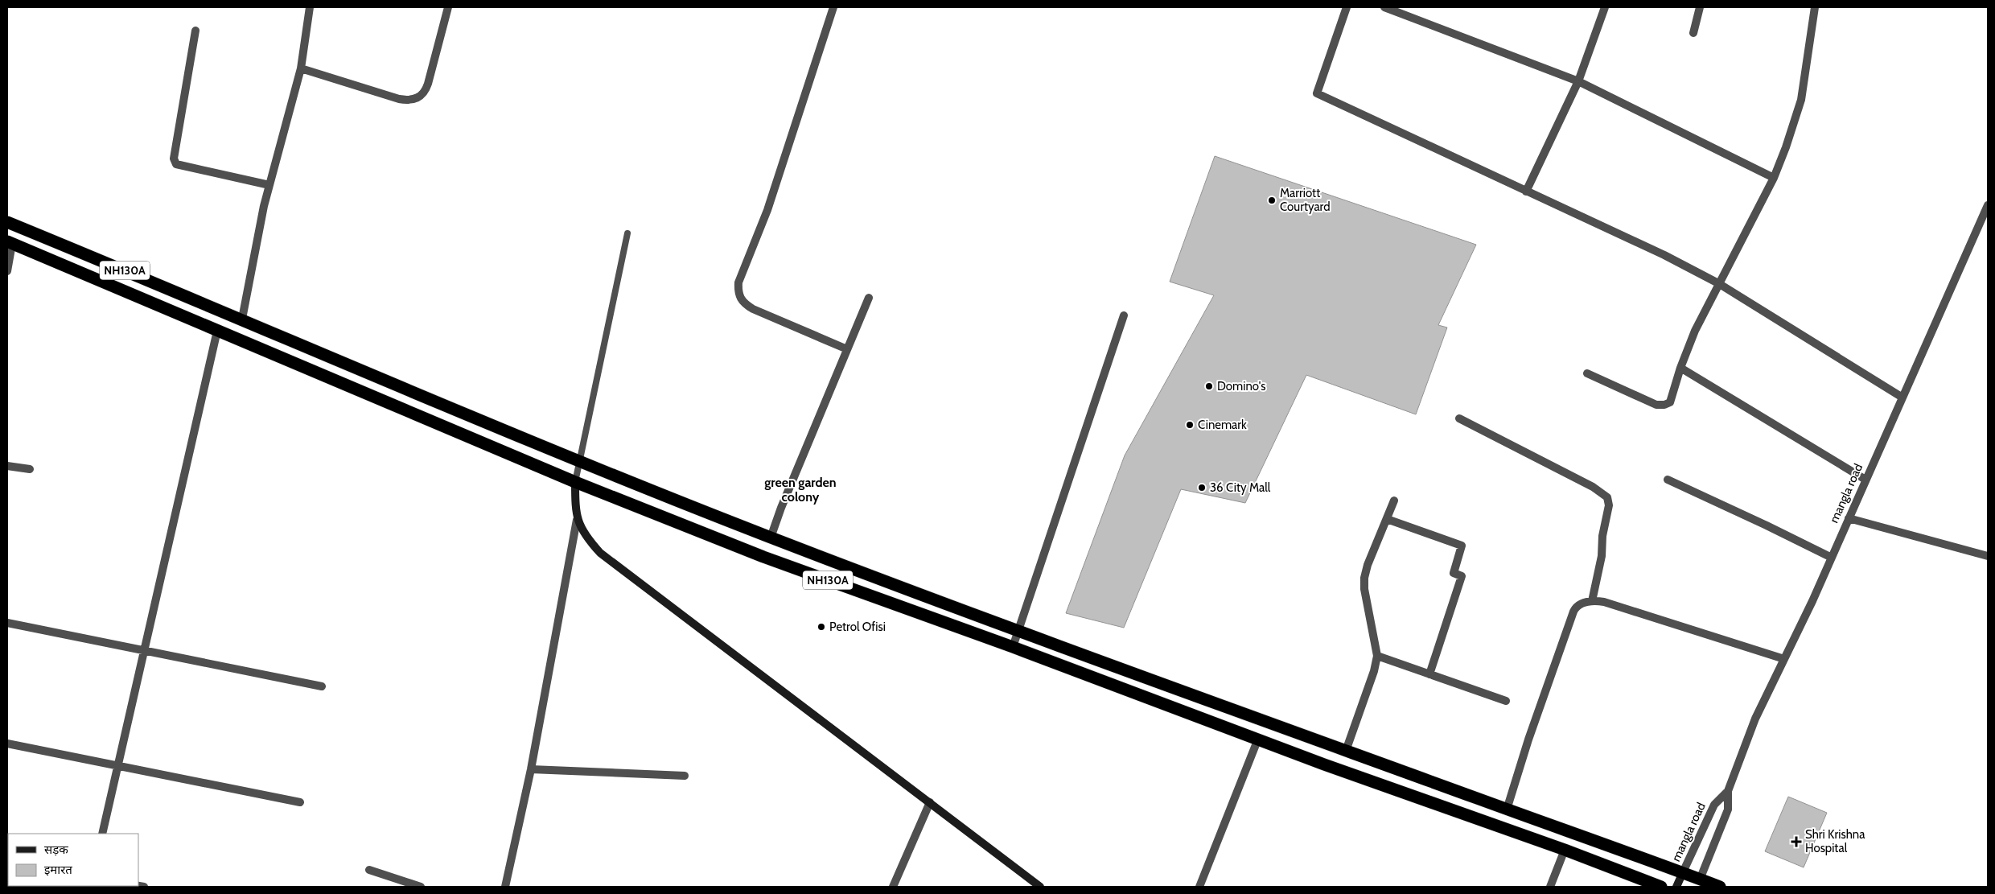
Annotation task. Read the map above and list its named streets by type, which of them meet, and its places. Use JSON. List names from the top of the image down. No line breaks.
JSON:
{"streets":{"highway":["NH130A"],"street":["mangla road"]},"crossings":[["NH130A","mangla road"]],"districts":["green garden colony"],"places":{"other":["Marriott Courtyard","Domino's","Cinemark","36 City Mall","Petrol Ofisi"],"health":["Shri Krishna Hospital"]},"legend":["सड़क","इमारत"]}
